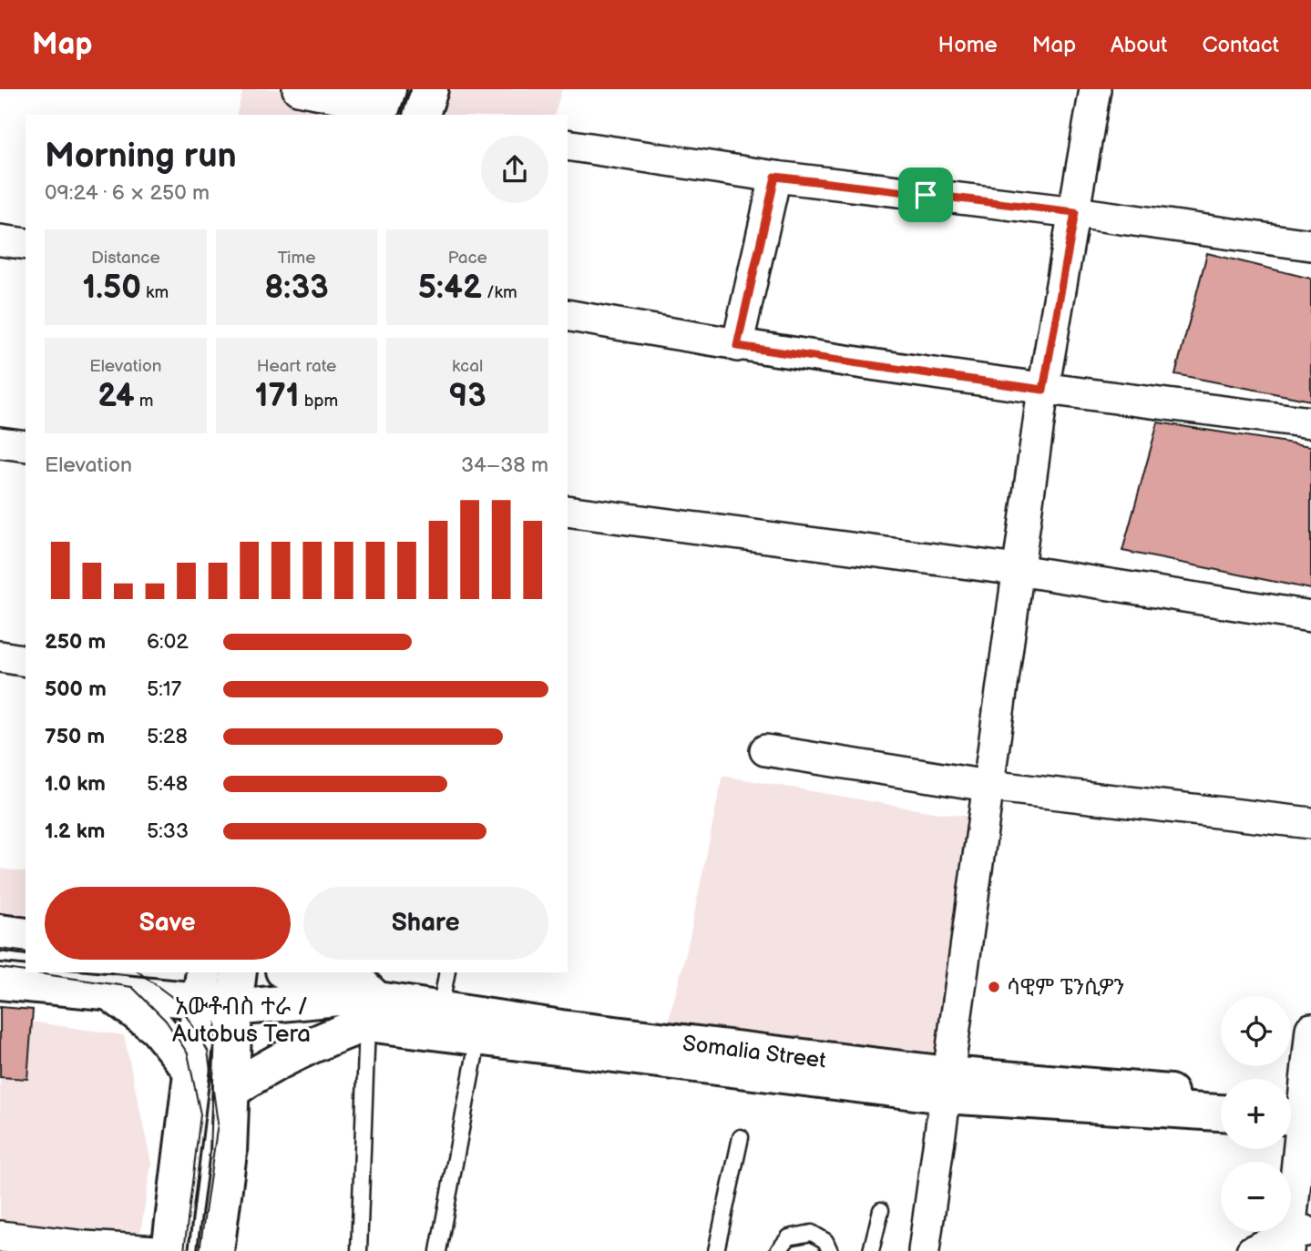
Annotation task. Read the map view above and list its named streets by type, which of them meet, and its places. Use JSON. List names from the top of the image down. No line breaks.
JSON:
{"streets":{"main road":["Somalia Street"]},"districts":["አውቶብስ ተራ / Autobus Tera"],"places":["ሳዊም ፔንሲዎን"],"page":{"header":"Map","nav":["Home","Map","About","Contact"],"heading":["Morning run","09:24 · 6 × 250 m"],"stats":[["Distance","1.50 km"],["Time","8:33"],["Pace","5:42 /km"],["Elevation","24 m"],["Heart rate","171 bpm"],["kcal","93"]],"chart":["Elevation","34–38 m"],"list":[{"name":"250 m","note":"6:02"},{"name":"500 m","note":"5:17"},{"name":"750 m","note":"5:28"},{"name":"1.0 km","note":"5:48"},{"name":"1.2 km","note":"5:33"}],"buttons":["Save","Share"],"map_buttons":["+","−"]}}
